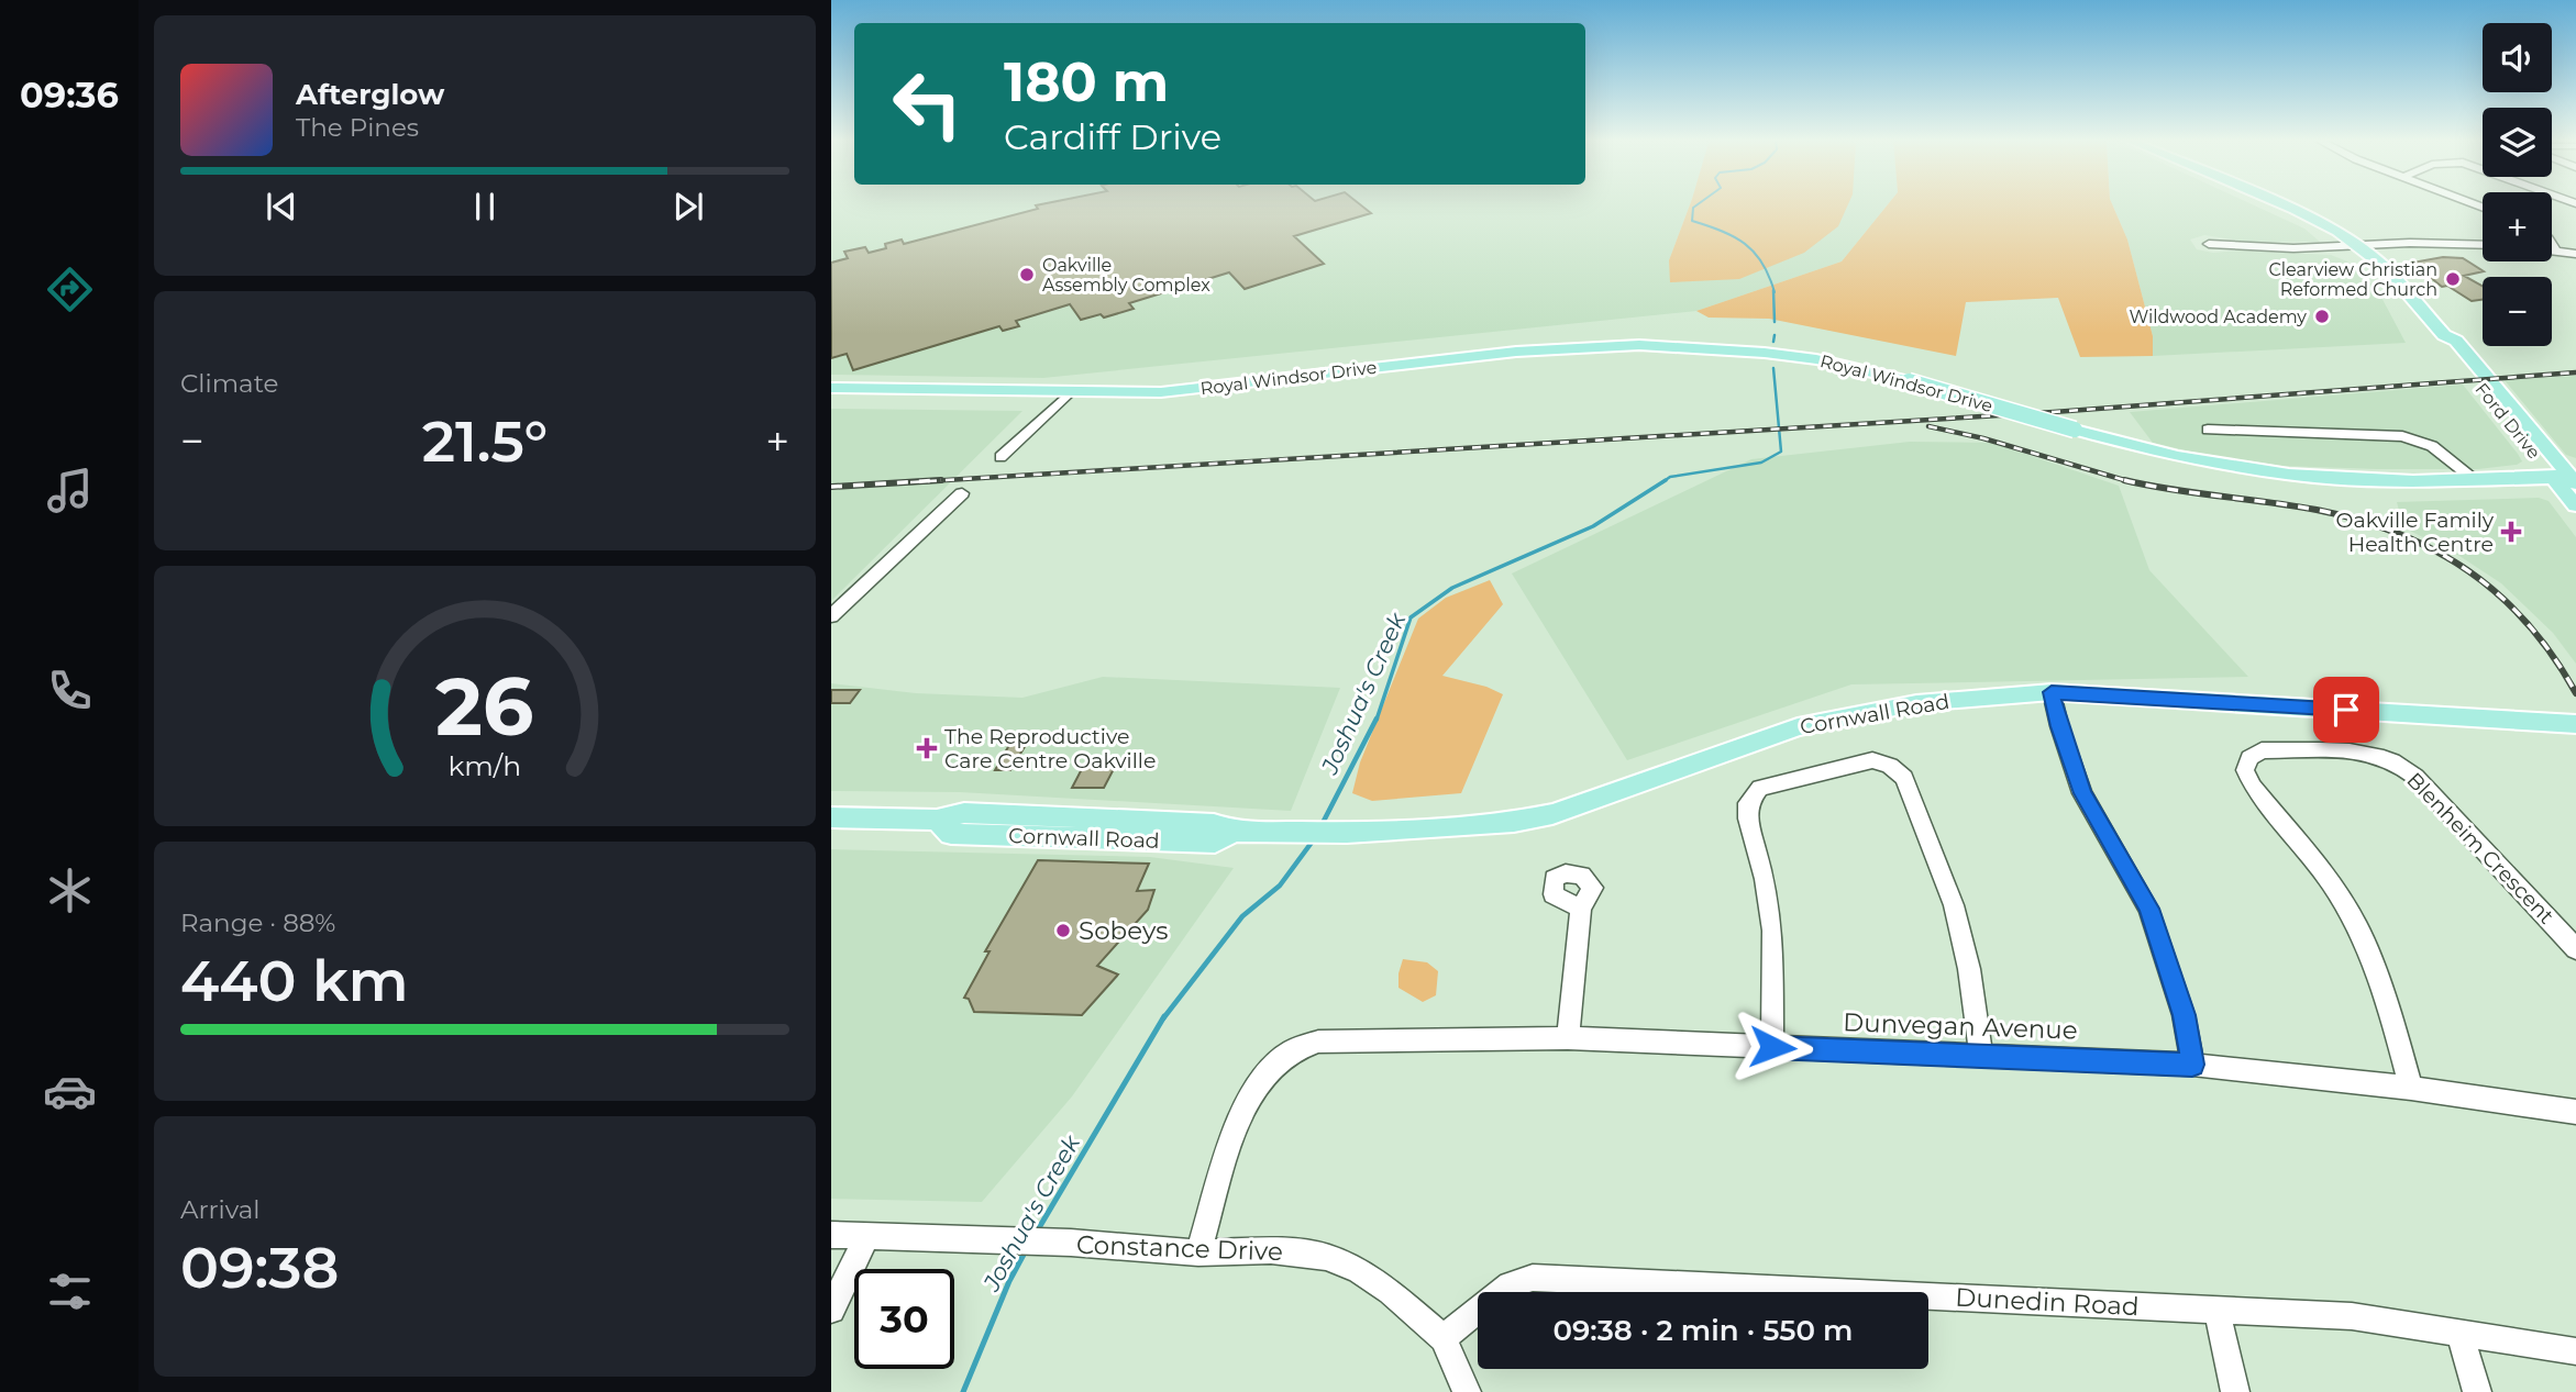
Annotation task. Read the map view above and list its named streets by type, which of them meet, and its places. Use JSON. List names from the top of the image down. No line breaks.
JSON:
{"streets":{"main road":["Royal Windsor Drive","Ford Drive","Cornwall Road"],"street":["Blenheim Crescent","Dunvegan Avenue","Constance Drive","Dunedin Road"]},"crossings":[["Royal Windsor Drive","Ford Drive"],["Blenheim Crescent","Dunvegan Avenue"],["Dunvegan Avenue","Constance Drive"],["Constance Drive","Dunedin Road"]],"water":["Joshua's Creek"],"places":{"other":["Oakville Assembly Complex","Clearview Christian Reformed Church","Wildwood Academy","Sobeys"],"health":["Oakville Family Health Centre","The Reproductive Care Centre Oakville"]},"page":{"tabs":"09:36","map_buttons":["+","−"],"turn":["180 m","Cardiff Drive"],"song":["Afterglow","The Pines"],"tile":["Climate",["Range · 88%","440 km"],["Arrival","09:38"]],"heat":["−","21.5°","+"],"limit":"30","trip":"09:38 · 2 min · 550 m","gauge":["26","km/h"]}}
